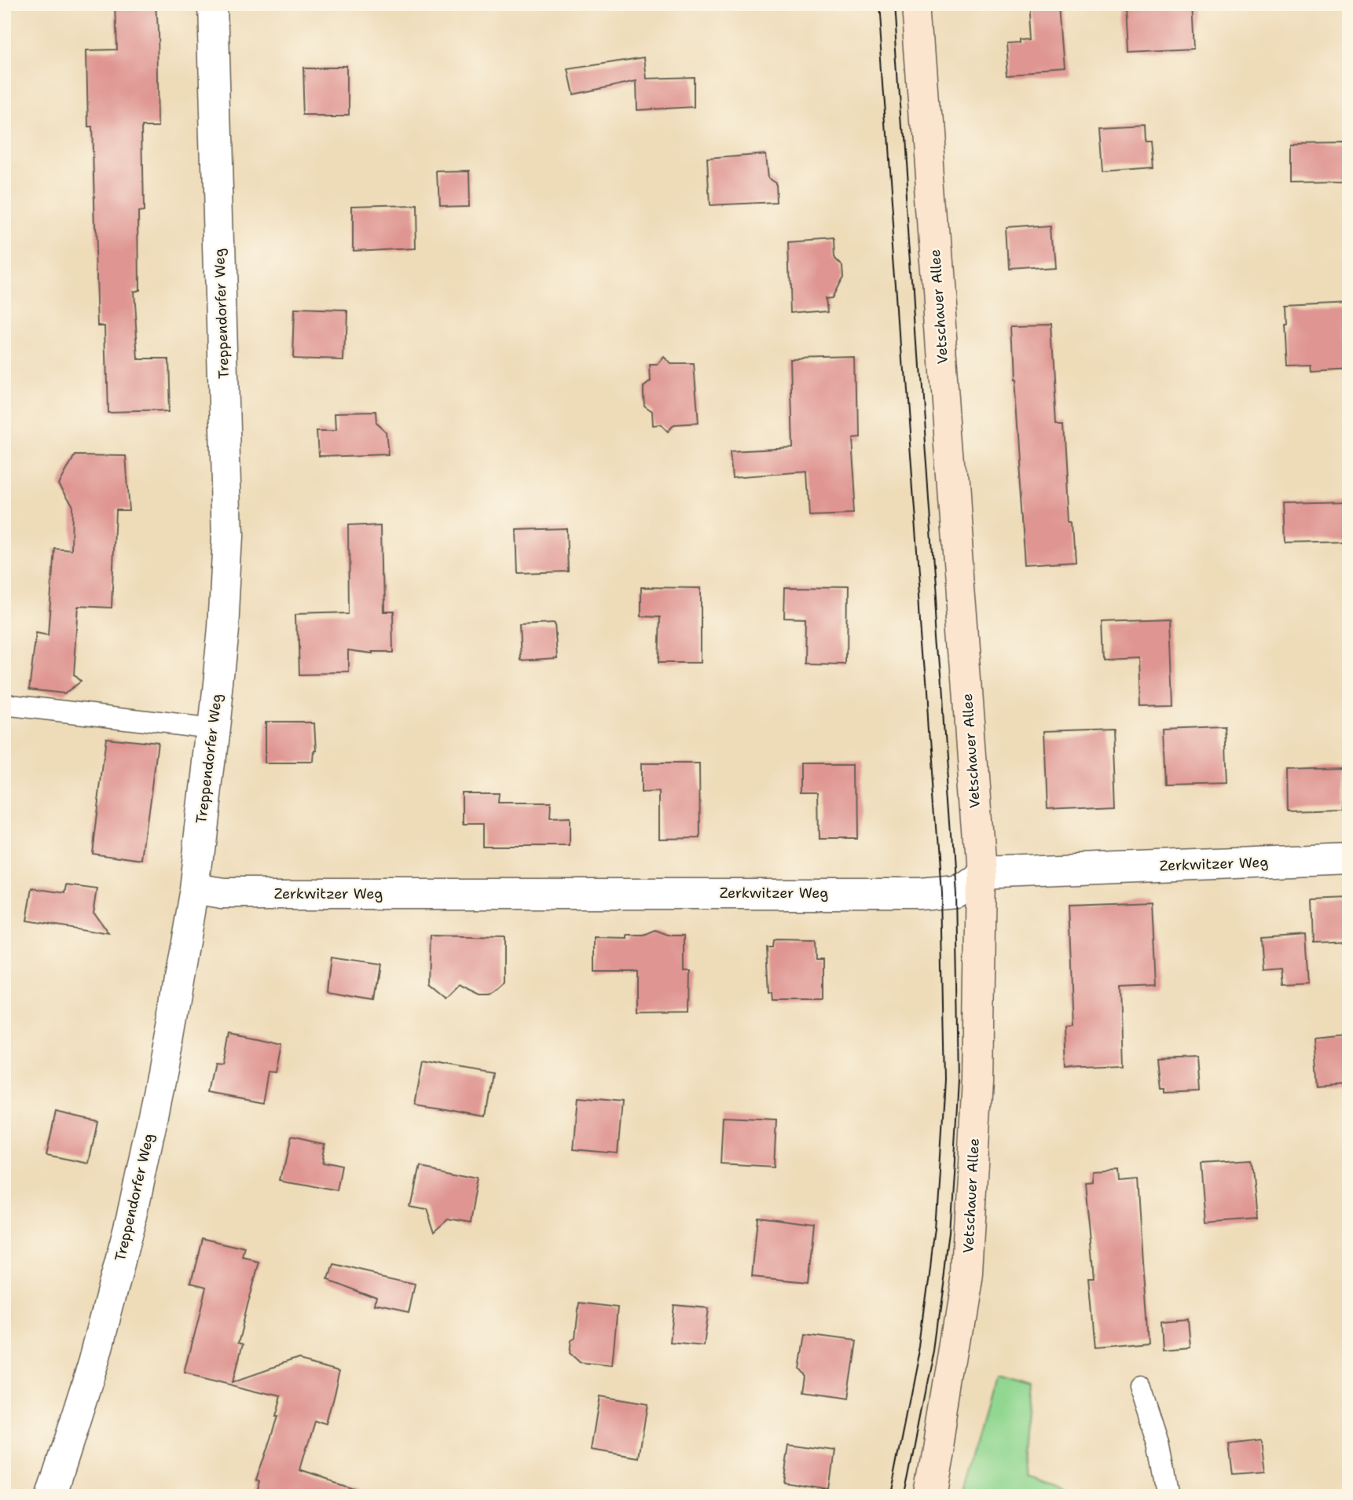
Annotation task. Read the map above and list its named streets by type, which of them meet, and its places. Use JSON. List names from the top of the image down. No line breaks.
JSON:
{"streets":{"street":["Vetschauer Allee","Treppendorfer Weg","Zerkwitzer Weg"]},"crossings":[["Vetschauer Allee","Zerkwitzer Weg"],["Treppendorfer Weg","Zerkwitzer Weg"]]}
